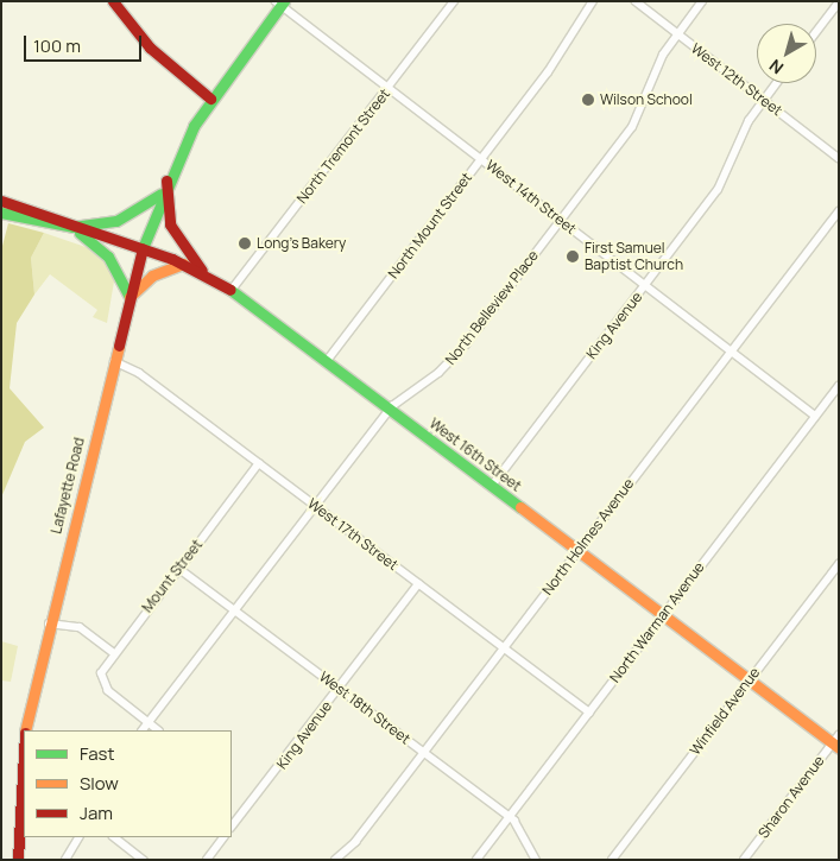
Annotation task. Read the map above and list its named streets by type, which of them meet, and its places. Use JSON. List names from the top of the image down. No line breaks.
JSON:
{"streets":{"main road":["West 16th Street","Lafayette Road"],"street":["West 12th Street","North Tremont Street","West 14th Street","North Mount Street","North Belleview Place","King Avenue","West 17th Street","North Holmes Avenue","Mount Street","North Warman Avenue","West 18th Street","Winfield Avenue","Sharon Avenue"]},"crossings":[["West 12th Street","North Belleview Place"],["West 12th Street","King Avenue"],["North Tremont Street","West 14th Street"],["North Tremont Street","West 16th Street"],["West 14th Street","North Mount Street"],["West 14th Street","North Belleview Place"],["West 14th Street","King Avenue"],["West 14th Street","Lafayette Road"],["West 14th Street","North Holmes Avenue"],["West 14th Street","North Warman Avenue"],["North Mount Street","West 16th Street"],["North Belleview Place","West 16th Street"],["North Belleview Place","West 17th Street"],["North Belleview Place","Mount Street"],["North Belleview Place","West 18th Street"],["King Avenue","West 16th Street"],["King Avenue","West 17th Street"],["King Avenue","West 18th Street"],["West 16th Street","Lafayette Road"],["West 16th Street","North Holmes Avenue"],["West 16th Street","North Warman Avenue"],["West 16th Street","Winfield Avenue"],["West 16th Street","Sharon Avenue"],["Lafayette Road","West 17th Street"],["West 17th Street","North Holmes Avenue"],["West 17th Street","Mount Street"],["West 17th Street","North Warman Avenue"],["North Holmes Avenue","West 18th Street"],["Mount Street","West 18th Street"],["North Warman Avenue","West 18th Street"]],"places":["Wilson School","Long's Bakery","First Samuel Baptist Church"],"legend":["Fast","Slow","Jam"],"scale_bar":"100 m","north":"bottom left"}
